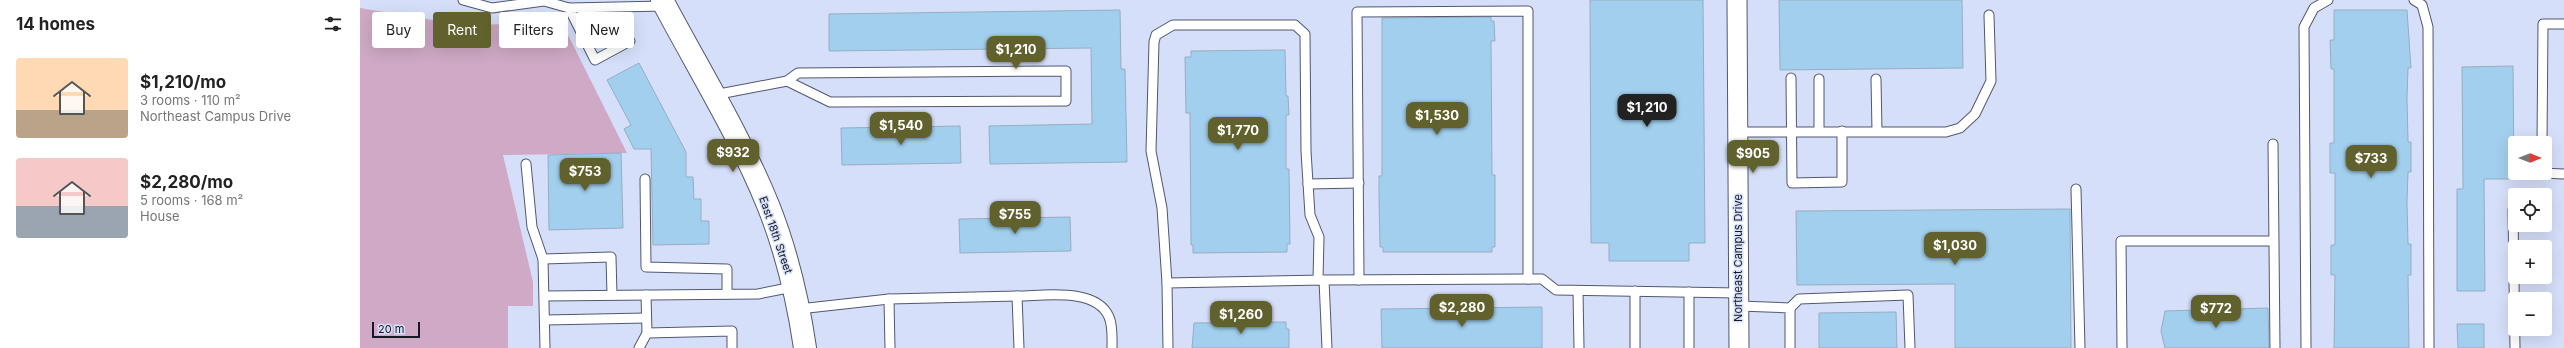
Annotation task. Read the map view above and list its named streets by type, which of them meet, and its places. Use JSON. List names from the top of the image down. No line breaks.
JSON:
{"streets":{"street":["East 18th Street","Northeast Campus Drive"]},"scale_bar":"20 m","north":"right","page":{"heading":"14 homes","chip":["Buy","Rent","Filters","New"],"price":["$1,210","$1,210","$1,530","$1,540","$1,770","$932","$905","$733","$753","$755","$1,030","$2,280","$772","$1,260"],"list":[{"name":"$1,210/mo","note":"3 rooms · 110 m² · Northeast Campus Drive"},{"name":"$2,280/mo","note":"5 rooms · 168 m² · House"}],"map_buttons":["+","−"],"scale":"20 m"}}
